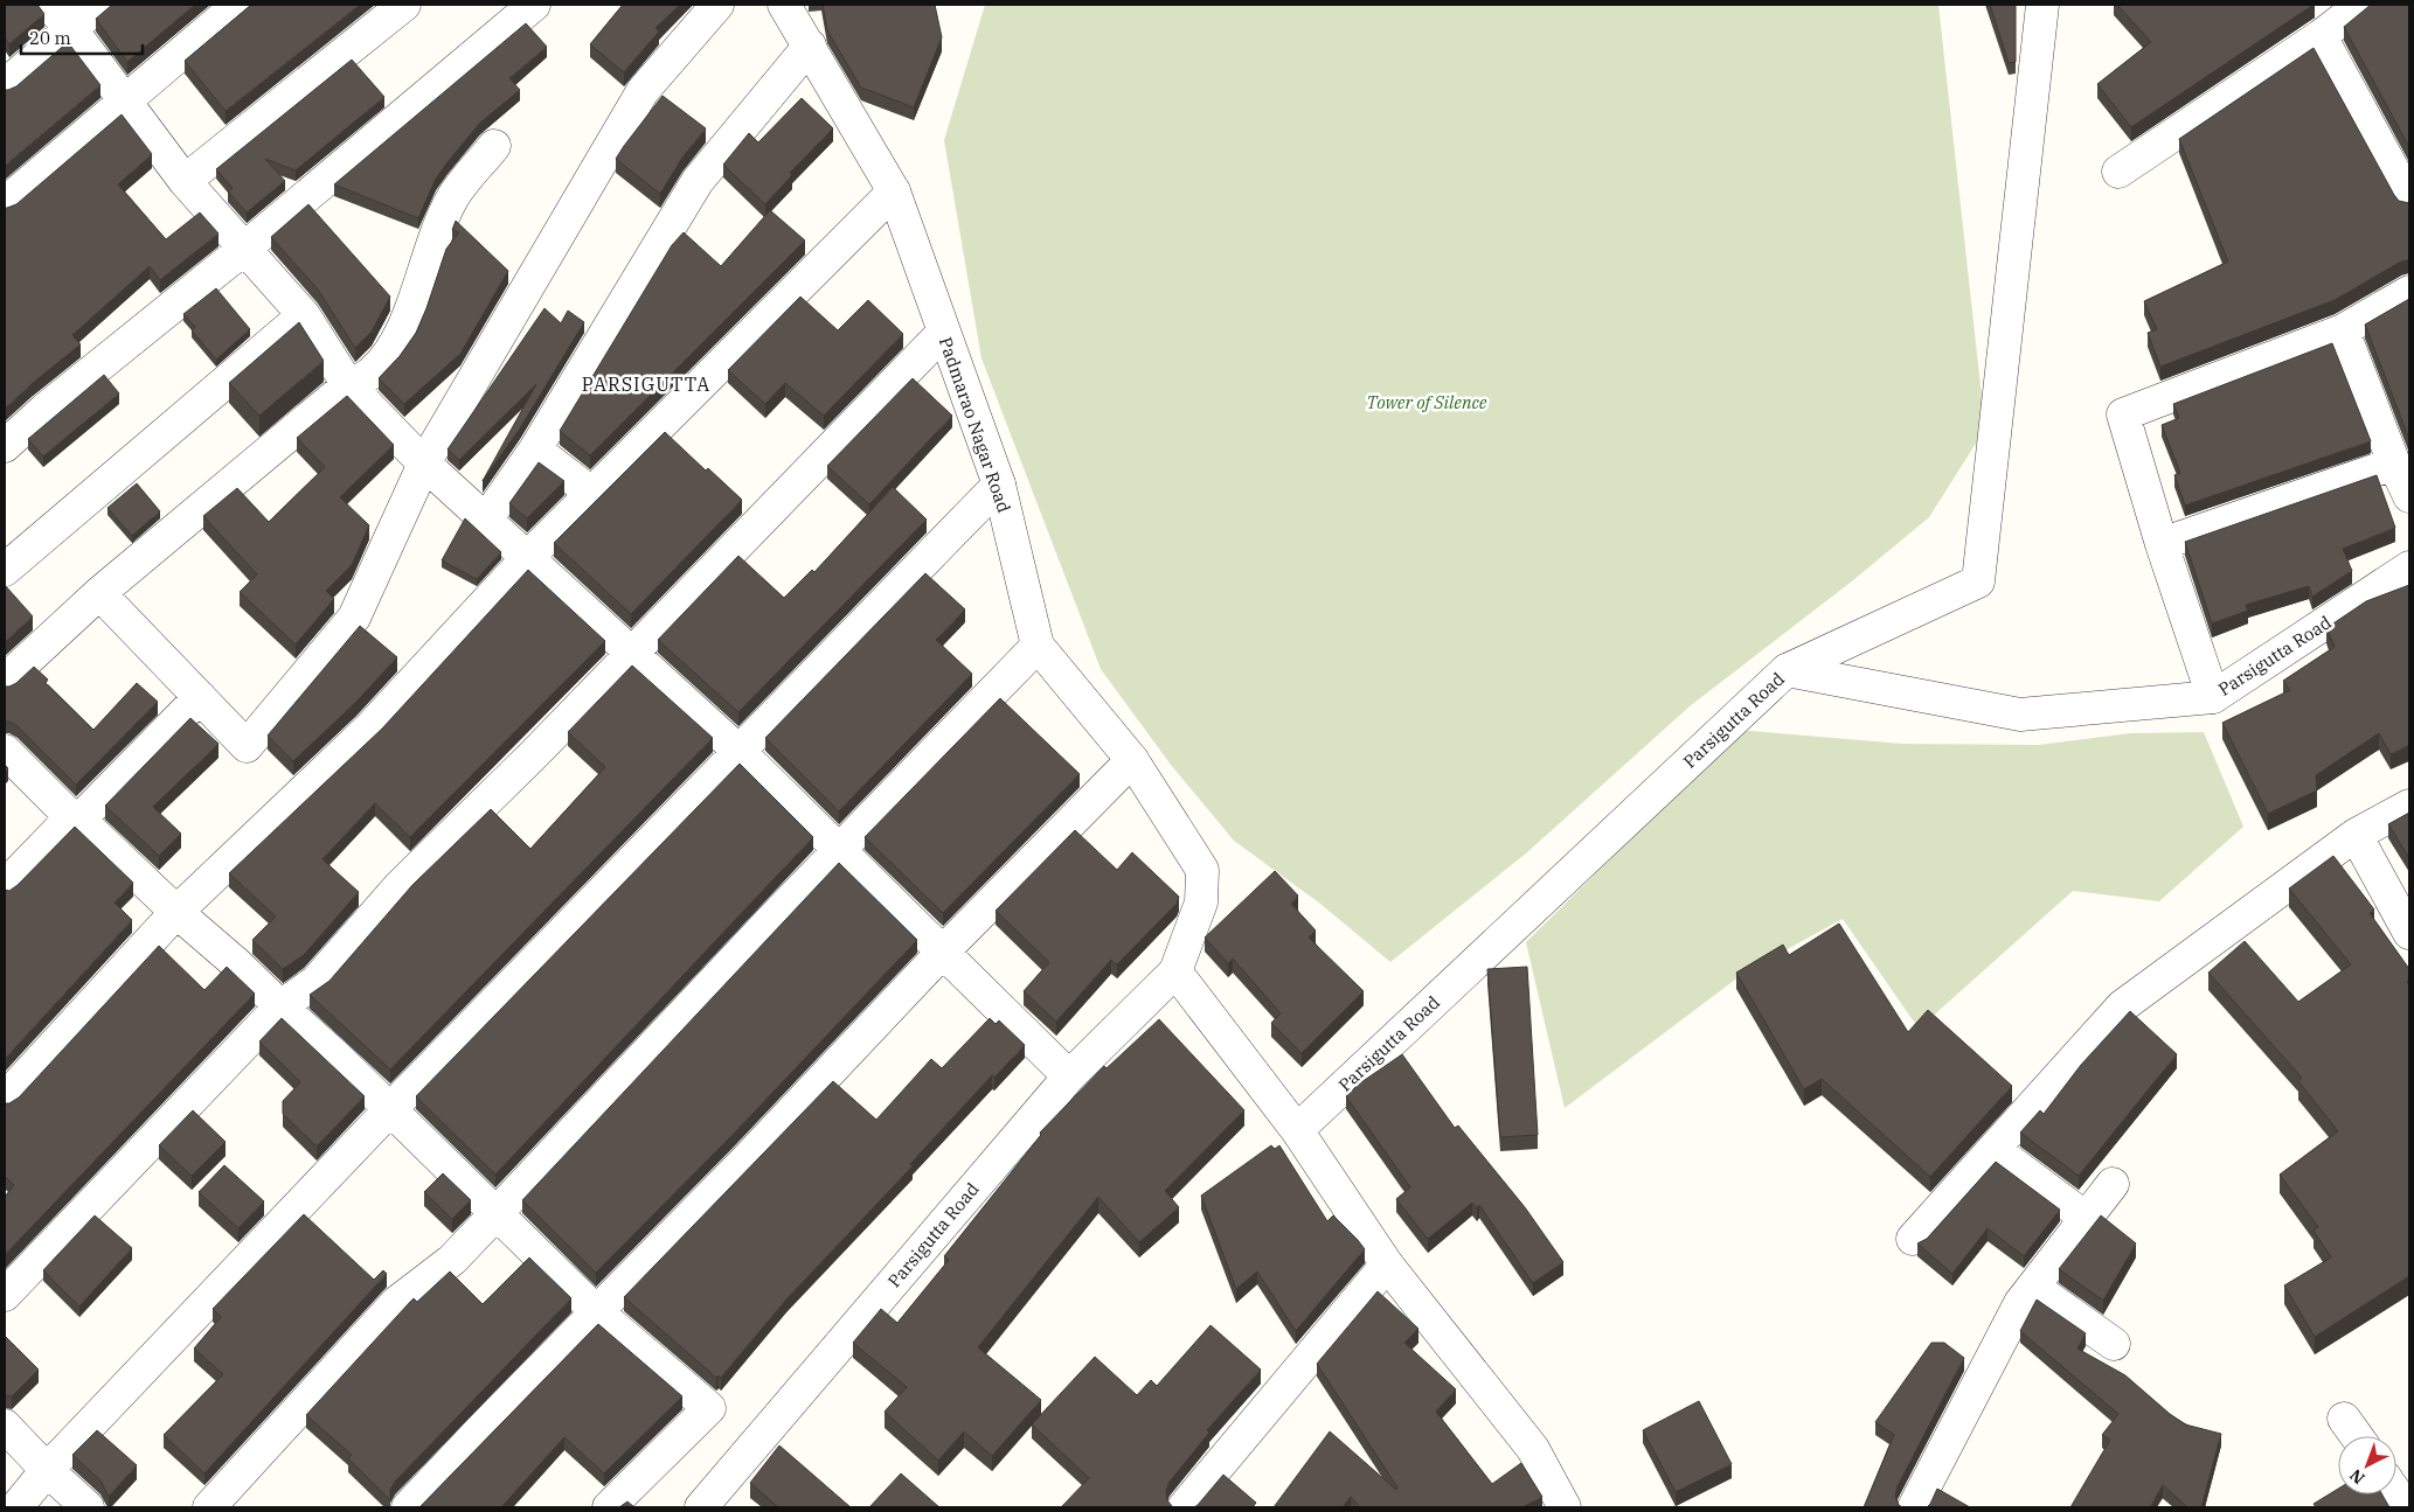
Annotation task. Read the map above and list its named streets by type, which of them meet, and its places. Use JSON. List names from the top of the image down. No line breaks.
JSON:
{"streets":{"street":["Padmarao Nagar Road","Parsigutta Road"]},"crossings":[["Padmarao Nagar Road","Parsigutta Road"]],"districts":["PARSIGUTTA"],"parks":["Tower of Silence"],"scale_bar":"20 m","north":"bottom left"}
